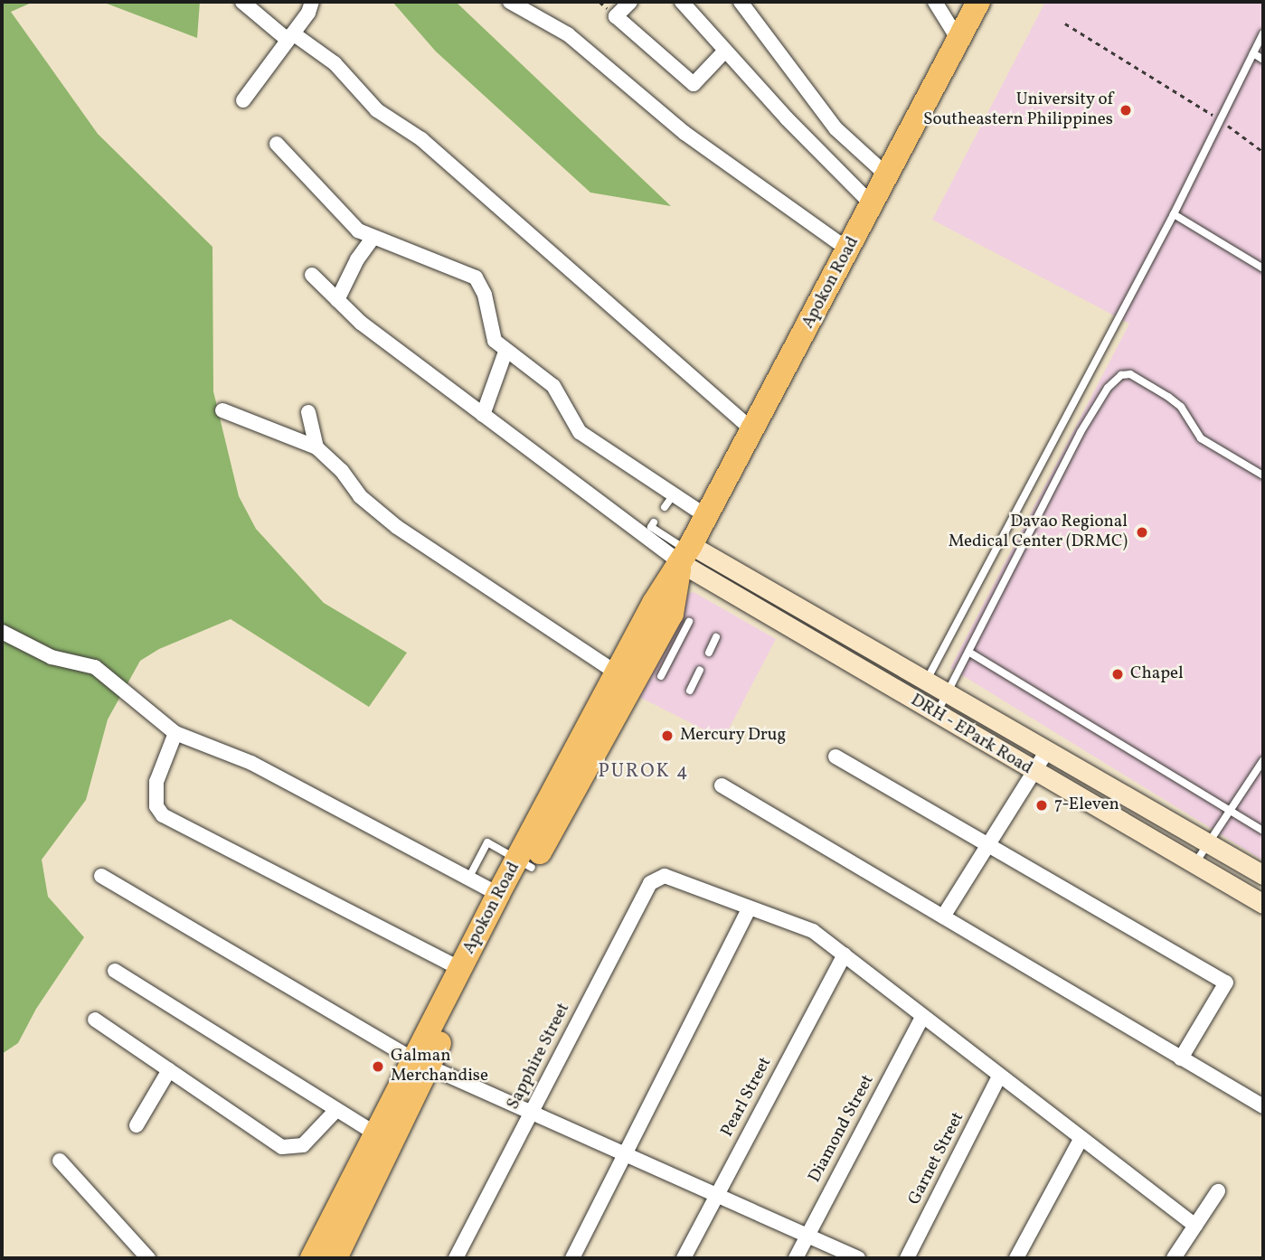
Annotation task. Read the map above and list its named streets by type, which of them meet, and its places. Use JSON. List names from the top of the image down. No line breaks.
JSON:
{"streets":{"highway":["Apokon Road"],"main road":["DRH - EPark Road"],"street":["Sapphire Street","Pearl Street","Diamond Street","Garnet Street"]},"crossings":[["Apokon Road","DRH - EPark Road"]],"districts":["PUROK 4"],"places":["University of Southeastern Philippines","Davao Regional Medical Center (DRMC)","Chapel","Mercury Drug","7-Eleven","Galman Merchandise"]}
